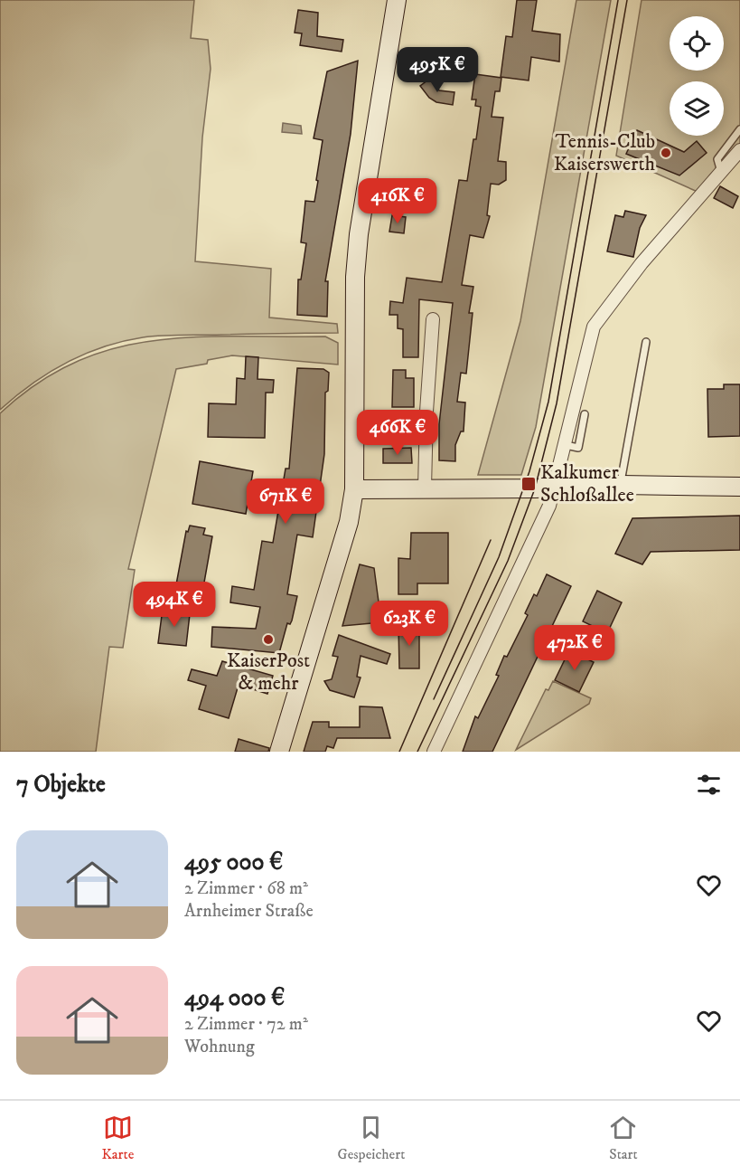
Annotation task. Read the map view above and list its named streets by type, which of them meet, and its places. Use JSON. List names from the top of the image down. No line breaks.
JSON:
{"places":{"other":["Tennis-Club Kaiserswerth","KaiserPost & mehr"],"transit":["Kalkumer Schloßallee"]},"page":{"price":["495K €","416K €","466K €","671K €","494K €","623K €","472K €"],"heading":"7 Objekte","list":[{"name":"495 000 €","note":"2 Zimmer · 68 m² · Arnheimer Straße"},{"name":"494 000 €","note":"2 Zimmer · 72 m² · Wohnung"}],"tabs":["Karte","Gespeichert","Start"]}}
